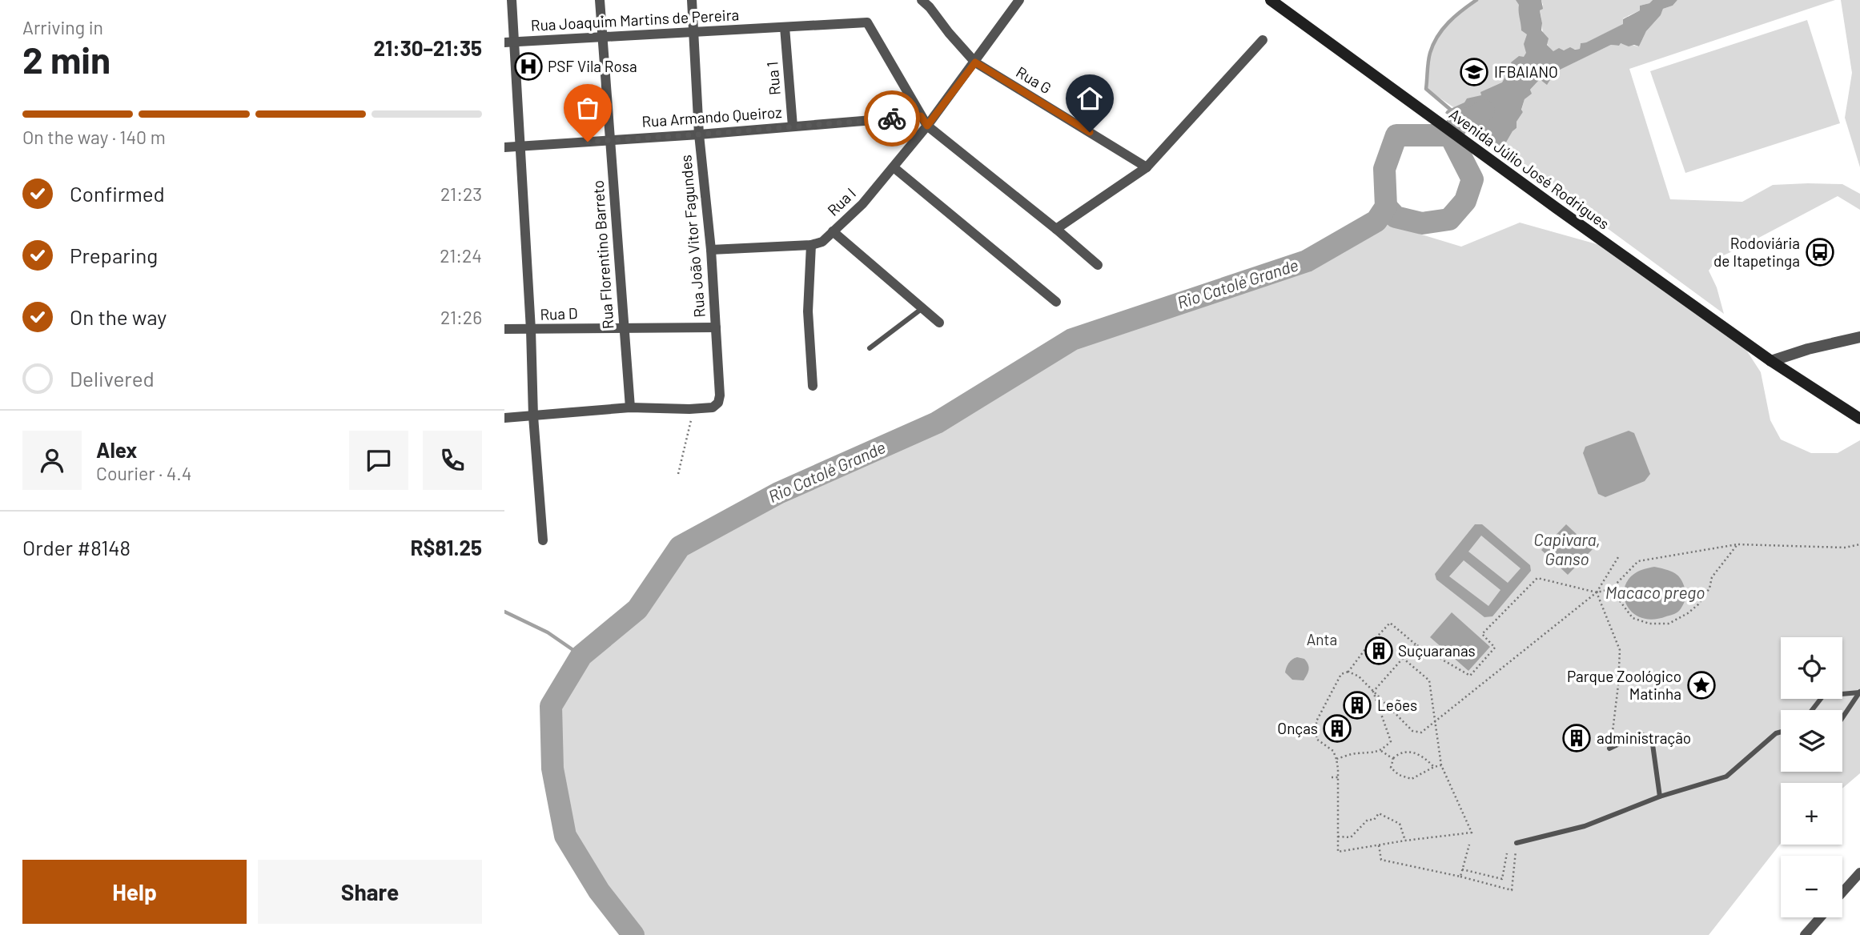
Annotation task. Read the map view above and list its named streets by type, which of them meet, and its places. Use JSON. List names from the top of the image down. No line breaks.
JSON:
{"streets":{"main road":["Avenida Júlio José Rodrigues"],"street":["Rua Joaquim Martins de Pereira","Rua 1","Rua G","Rua Armando Queiroz","Rua I","Rua João Vitor Fagundes","Rua Florentino Barreto","Rua D"]},"crossings":[["Rua Joaquim Martins de Pereira","Rua 1"],["Rua Joaquim Martins de Pereira","Rua Armando Queiroz"],["Rua Joaquim Martins de Pereira","Rua João Vitor Fagundes"],["Rua Joaquim Martins de Pereira","Rua Florentino Barreto"],["Rua 1","Rua Armando Queiroz"],["Rua G","Rua I"],["Rua Armando Queiroz","Rua João Vitor Fagundes"],["Rua Armando Queiroz","Rua Florentino Barreto"],["Rua João Vitor Fagundes","Rua D"],["Rua Florentino Barreto","Rua D"]],"water":["Rio Catolé Grande","Capivara, Ganso","Macaco prego"],"parks":["Anta"],"places":{"hospital":["PSF Vila Rosa"],"school or university":["IFBAIANO"],"bus stop":["Rodoviária de Itapetinga"],"building":["Suçuaranas","Leões","Onças","administração"],"place":["Parque Zoológico Matinha"]},"page":{"heading":["2 min","Arriving in","21:30–21:35"],"panel":["Alex","Courier · 4.4","Order #8148","R$81.25"],"bar":"On the way · 140 m","list":[["Confirmed","21:23"],["Preparing","21:24"],["On the way","21:26"],"Delivered"],"map_buttons":["+","−"],"buttons":["Help","Share"]}}
